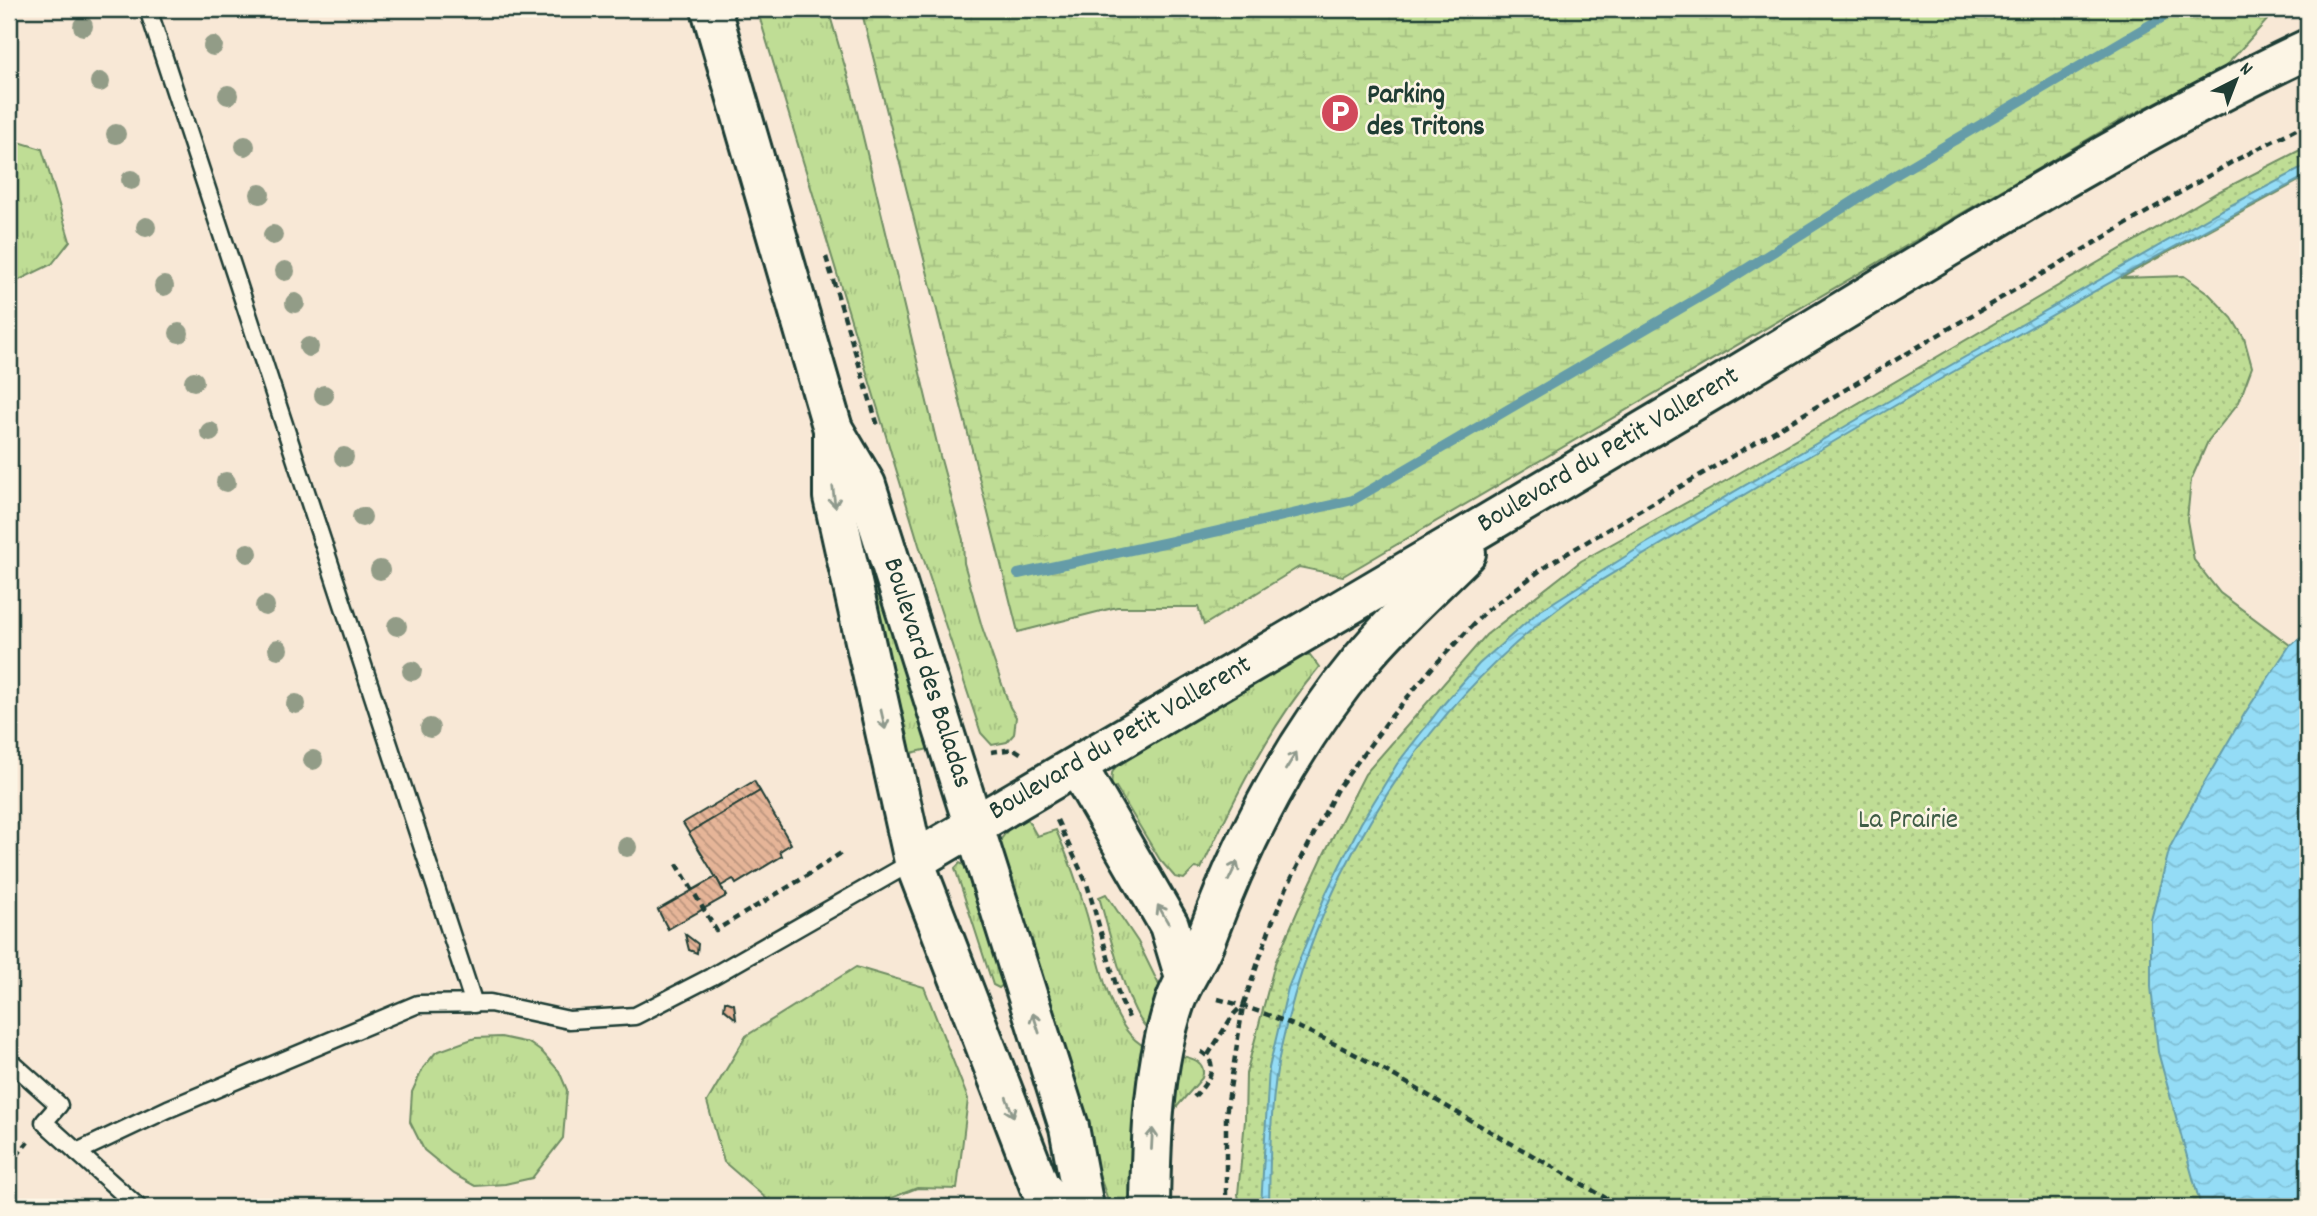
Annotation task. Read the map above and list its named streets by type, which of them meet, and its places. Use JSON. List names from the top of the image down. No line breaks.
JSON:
{"streets":{"main road":["Boulevard du Petit Vallerent","Boulevard des Baladas"]},"crossings":[["Boulevard du Petit Vallerent","Boulevard des Baladas"]],"parks":["La Prairie"],"places":{"parking":["Parking des Tritons"]},"north":"top right"}
